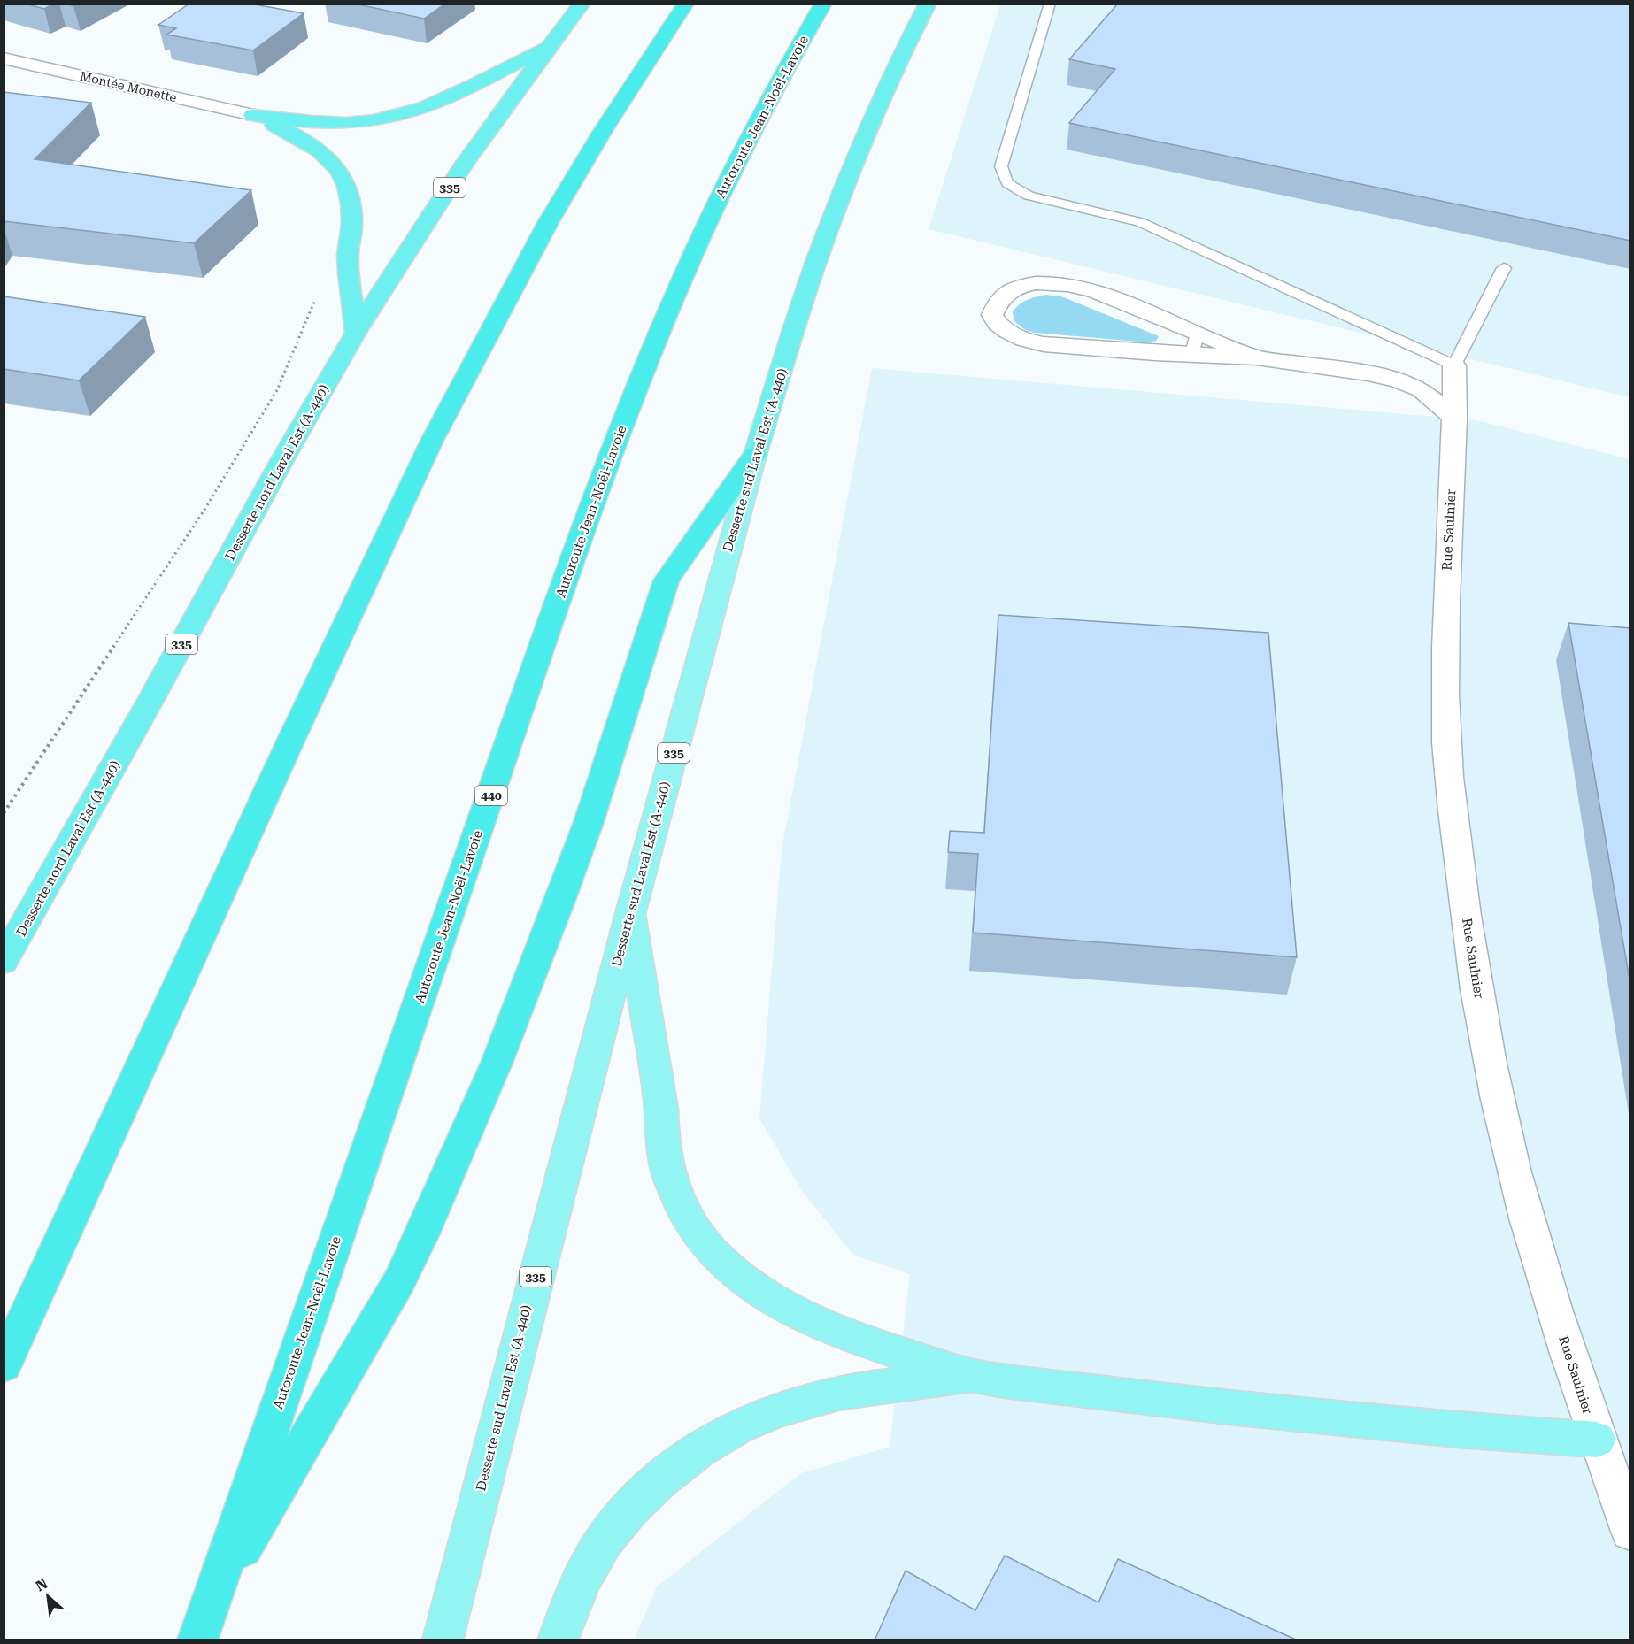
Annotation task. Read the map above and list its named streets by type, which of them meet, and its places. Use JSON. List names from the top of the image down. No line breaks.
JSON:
{"streets":{"highway":["Autoroute Jean-Noël-Lavoie","335","Desserte sud Laval Est (A-440)","Desserte nord Laval Est (A-440)","440"],"street":["Montée Monette","Rue Saulnier"]},"north":"top left"}
